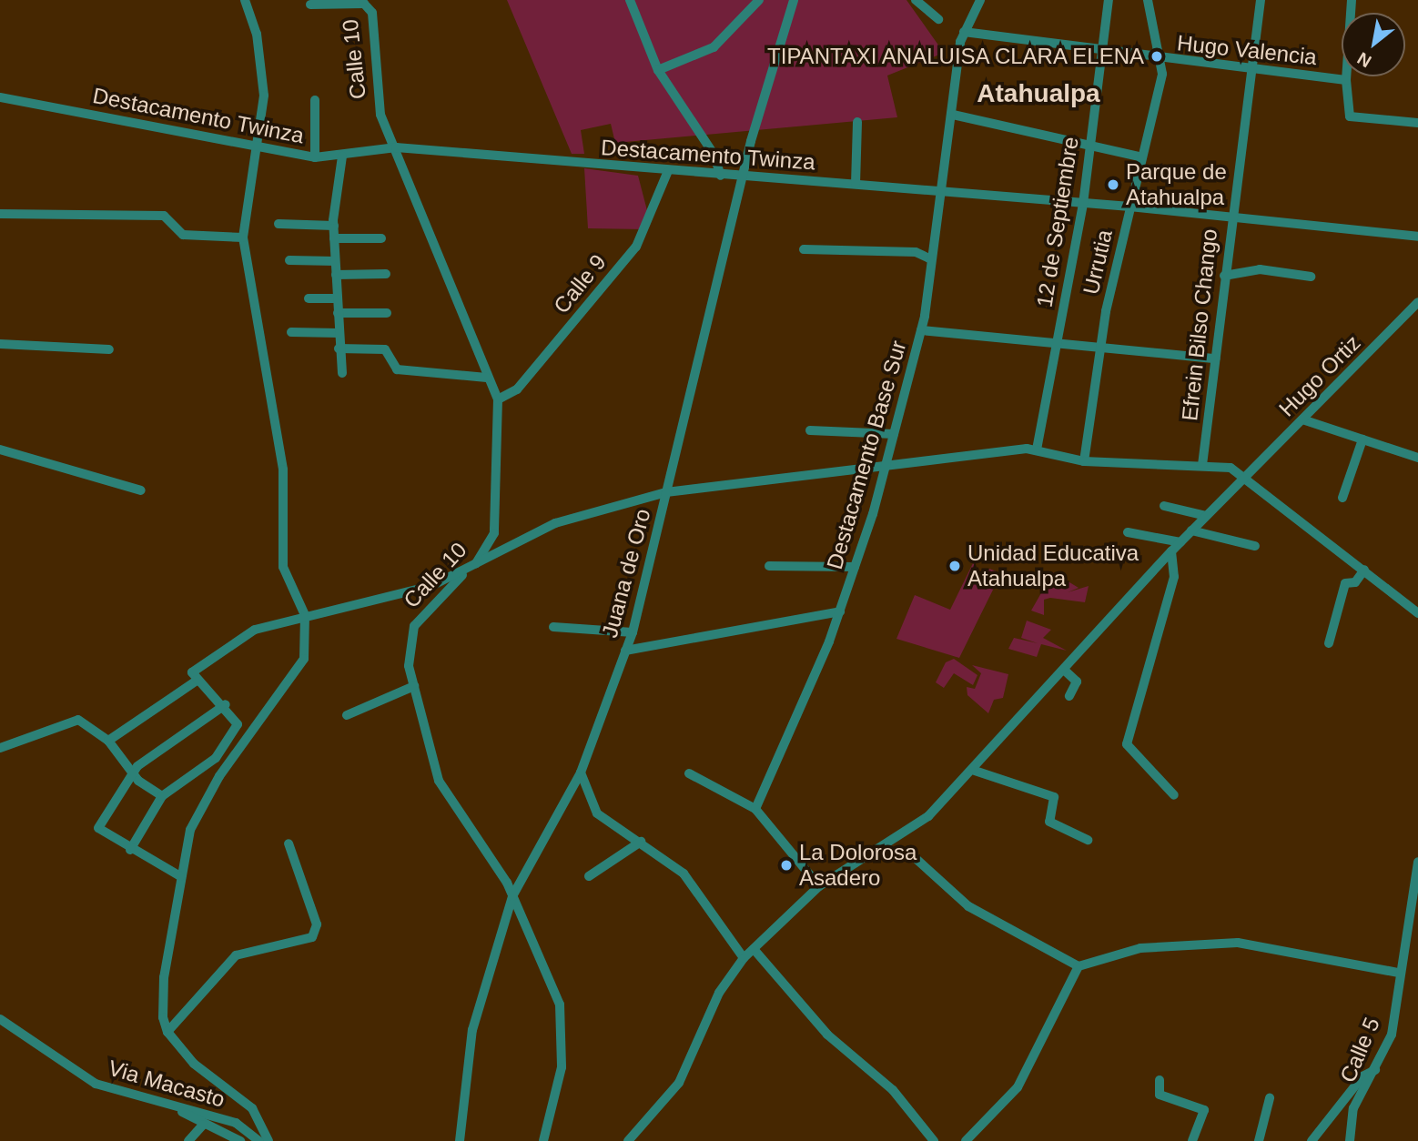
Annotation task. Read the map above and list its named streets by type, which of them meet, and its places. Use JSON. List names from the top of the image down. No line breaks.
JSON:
{"streets":{"street":["Hugo Valencia","Calle 10","Destacamento Twinza","12 de Septiembre","Urrutia","Calle 9","Efrein Bilso Chango","Hugo Ortiz","Destacamento Base Sur","Juana de Oro","Calle 5","Via Macasto"]},"crossings":[["Hugo Valencia","12 de Septiembre"],["Hugo Valencia","Urrutia"],["Hugo Valencia","Efrein Bilso Chango"],["Hugo Valencia","Destacamento Base Sur"],["Calle 10","Destacamento Twinza"],["Calle 10","Calle 9"],["Calle 10","Juana de Oro"],["Destacamento Twinza","12 de Septiembre"],["Destacamento Twinza","Urrutia"],["Destacamento Twinza","Calle 9"],["Destacamento Twinza","Efrein Bilso Chango"],["Destacamento Twinza","Destacamento Base Sur"],["Destacamento Twinza","Juana de Oro"]],"districts":["Atahualpa"],"places":["TIPANTAXI ANALUISA CLARA ELENA","Parque de Atahualpa","Unidad Educativa Atahualpa","La Dolorosa Asadero"],"north":"bottom left"}
